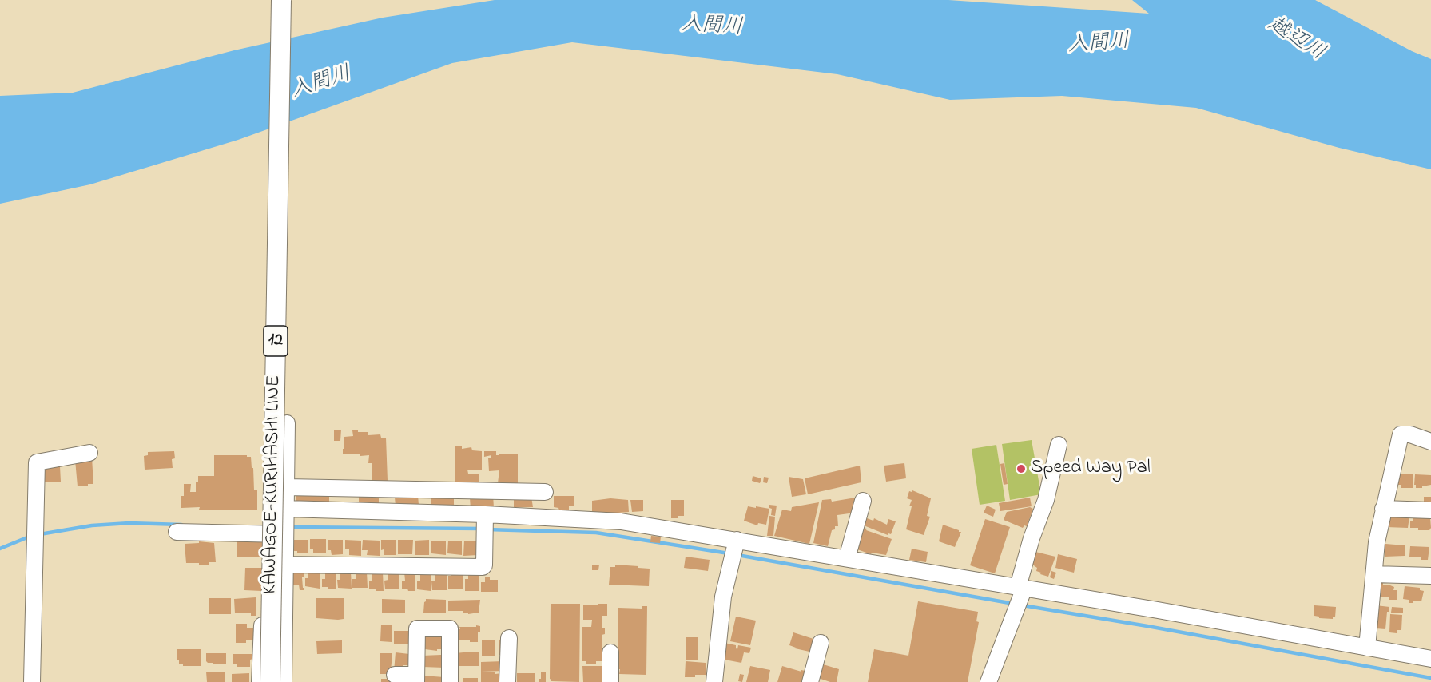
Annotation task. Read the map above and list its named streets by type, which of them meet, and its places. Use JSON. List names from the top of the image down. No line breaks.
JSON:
{"streets":{"main road":["12","KAWAGOE-KURIHASHI LINE"]},"water":["入間川","越辺川"],"places":["Speed Way Pal"]}
